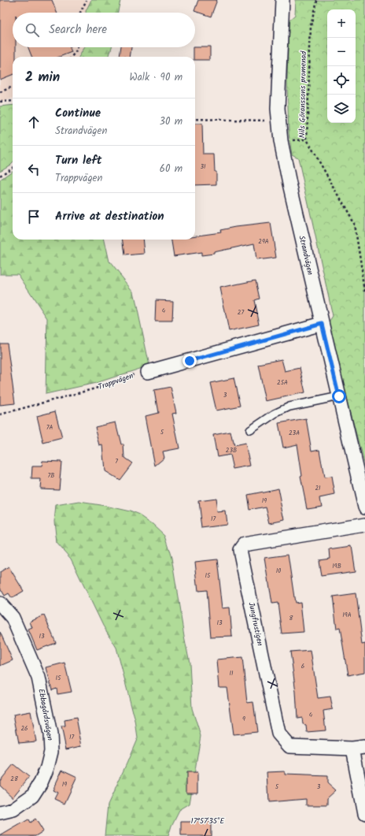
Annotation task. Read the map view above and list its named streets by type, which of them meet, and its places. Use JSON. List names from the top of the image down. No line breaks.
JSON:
{"streets":{"street":["Strandvägen","Jungfrustigen","Ebbagårdsvägen"],"path":["Nils Göranssons promenad","Trappvägen"]},"house_numbers":["31","29A","4","27","25A","3","7A","5","23A","23B","7","7B","21","19","17","19B","10","15","19A","8","13","13","6","11","15","4","9","26","17","28","19","5","3"],"page":{"map_buttons":["+","−"],"search":"Search here","heading":["2 min","Walk · 90 m"],"list":[["Continue","Strandvägen","30 m"],["Turn left","Trappvägen","60 m"],"Arrive at destination"]},"coordinates":["17°57'35\"E"]}
